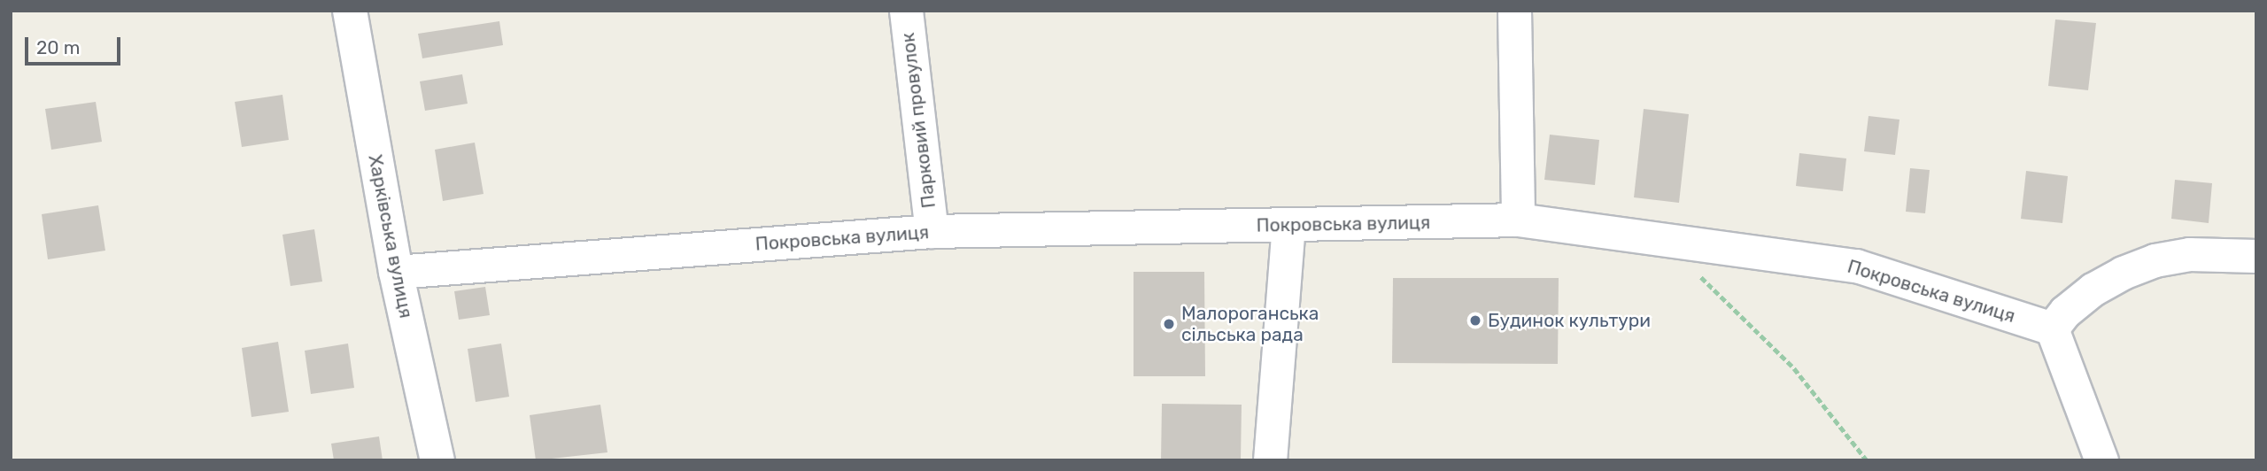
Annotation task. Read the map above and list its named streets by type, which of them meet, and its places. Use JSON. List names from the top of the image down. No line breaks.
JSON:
{"streets":{"street":["Парковий провулок","Покровська вулиця","Харківська вулиця"]},"crossings":[["Парковий провулок","Покровська вулиця"],["Покровська вулиця","Харківська вулиця"]],"places":["Будинок культури","Малороганська сільська рада"],"scale_bar":"20 m"}
